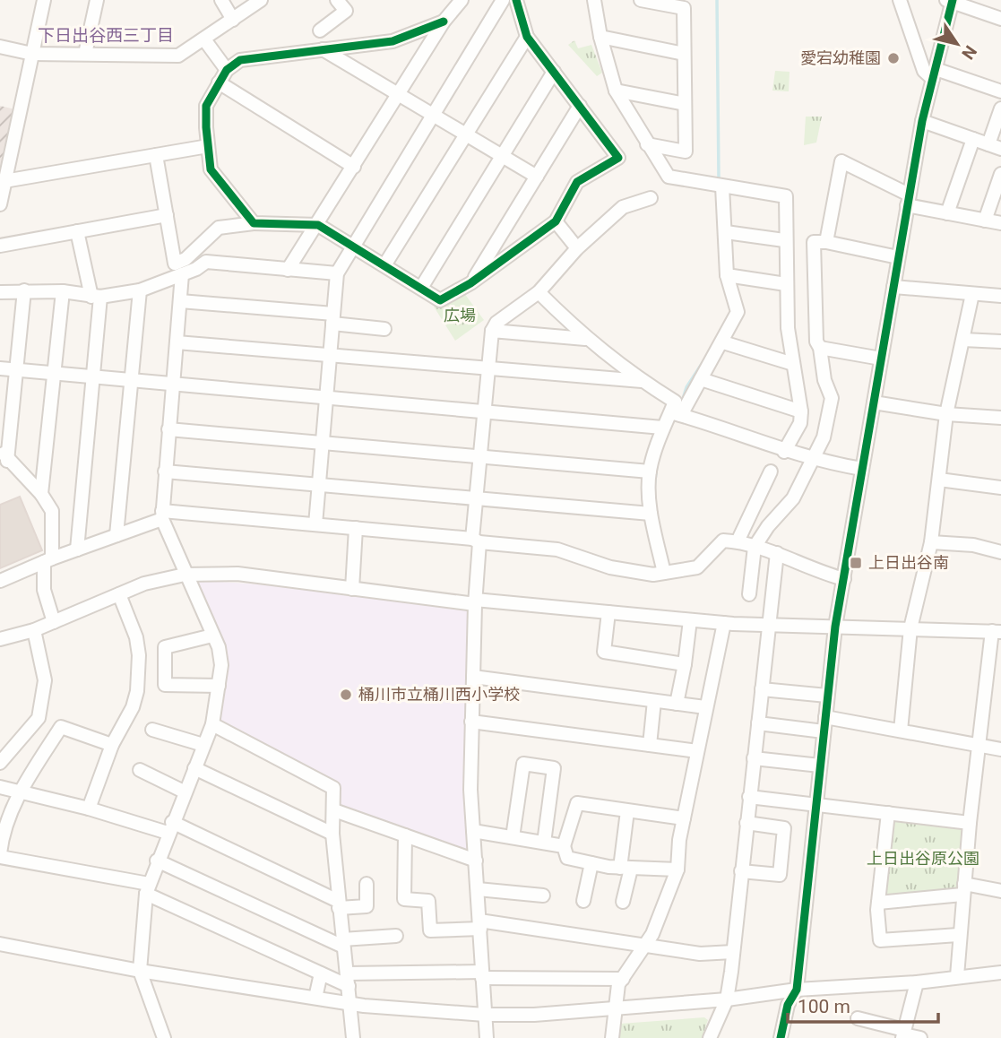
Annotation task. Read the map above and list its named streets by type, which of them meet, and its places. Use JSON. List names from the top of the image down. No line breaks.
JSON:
{"districts":["下日出谷西三丁目"],"parks":["広場","上日出谷原公園"],"places":{"other":["愛宕幼稚園","桶川市立桶川西小学校"],"transit":["上日出谷南"]},"scale_bar":"100 m","north":"bottom right"}
